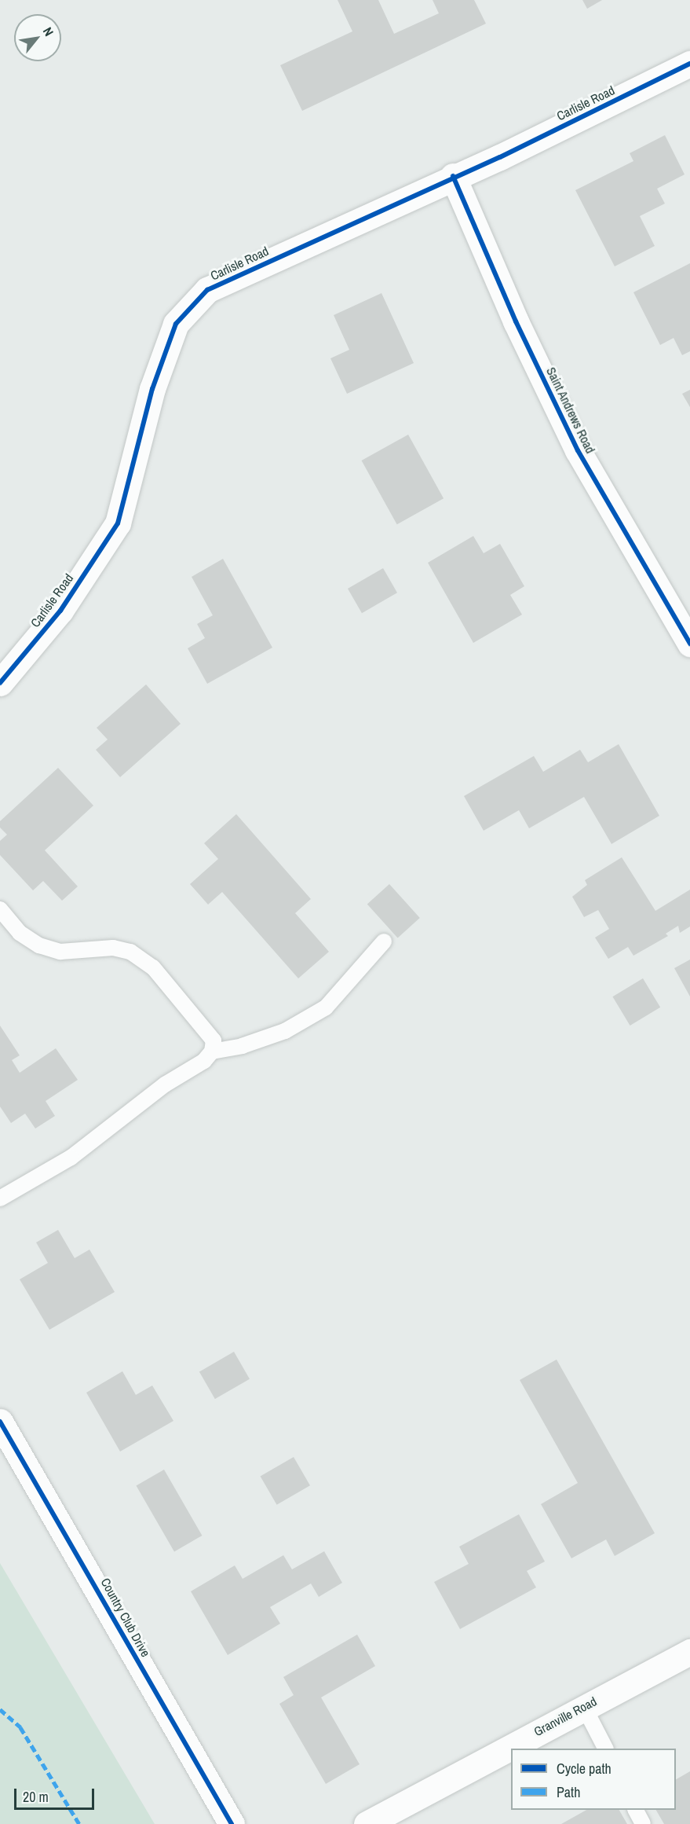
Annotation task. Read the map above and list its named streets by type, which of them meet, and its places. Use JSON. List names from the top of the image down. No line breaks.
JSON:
{"streets":{"street":["Carlisle Road","Saint Andrews Road","Country Club Drive","Granville Road"]},"crossings":[["Carlisle Road","Saint Andrews Road"]],"legend":["Cycle path","Path"],"scale_bar":"20 m","north":"top right"}
